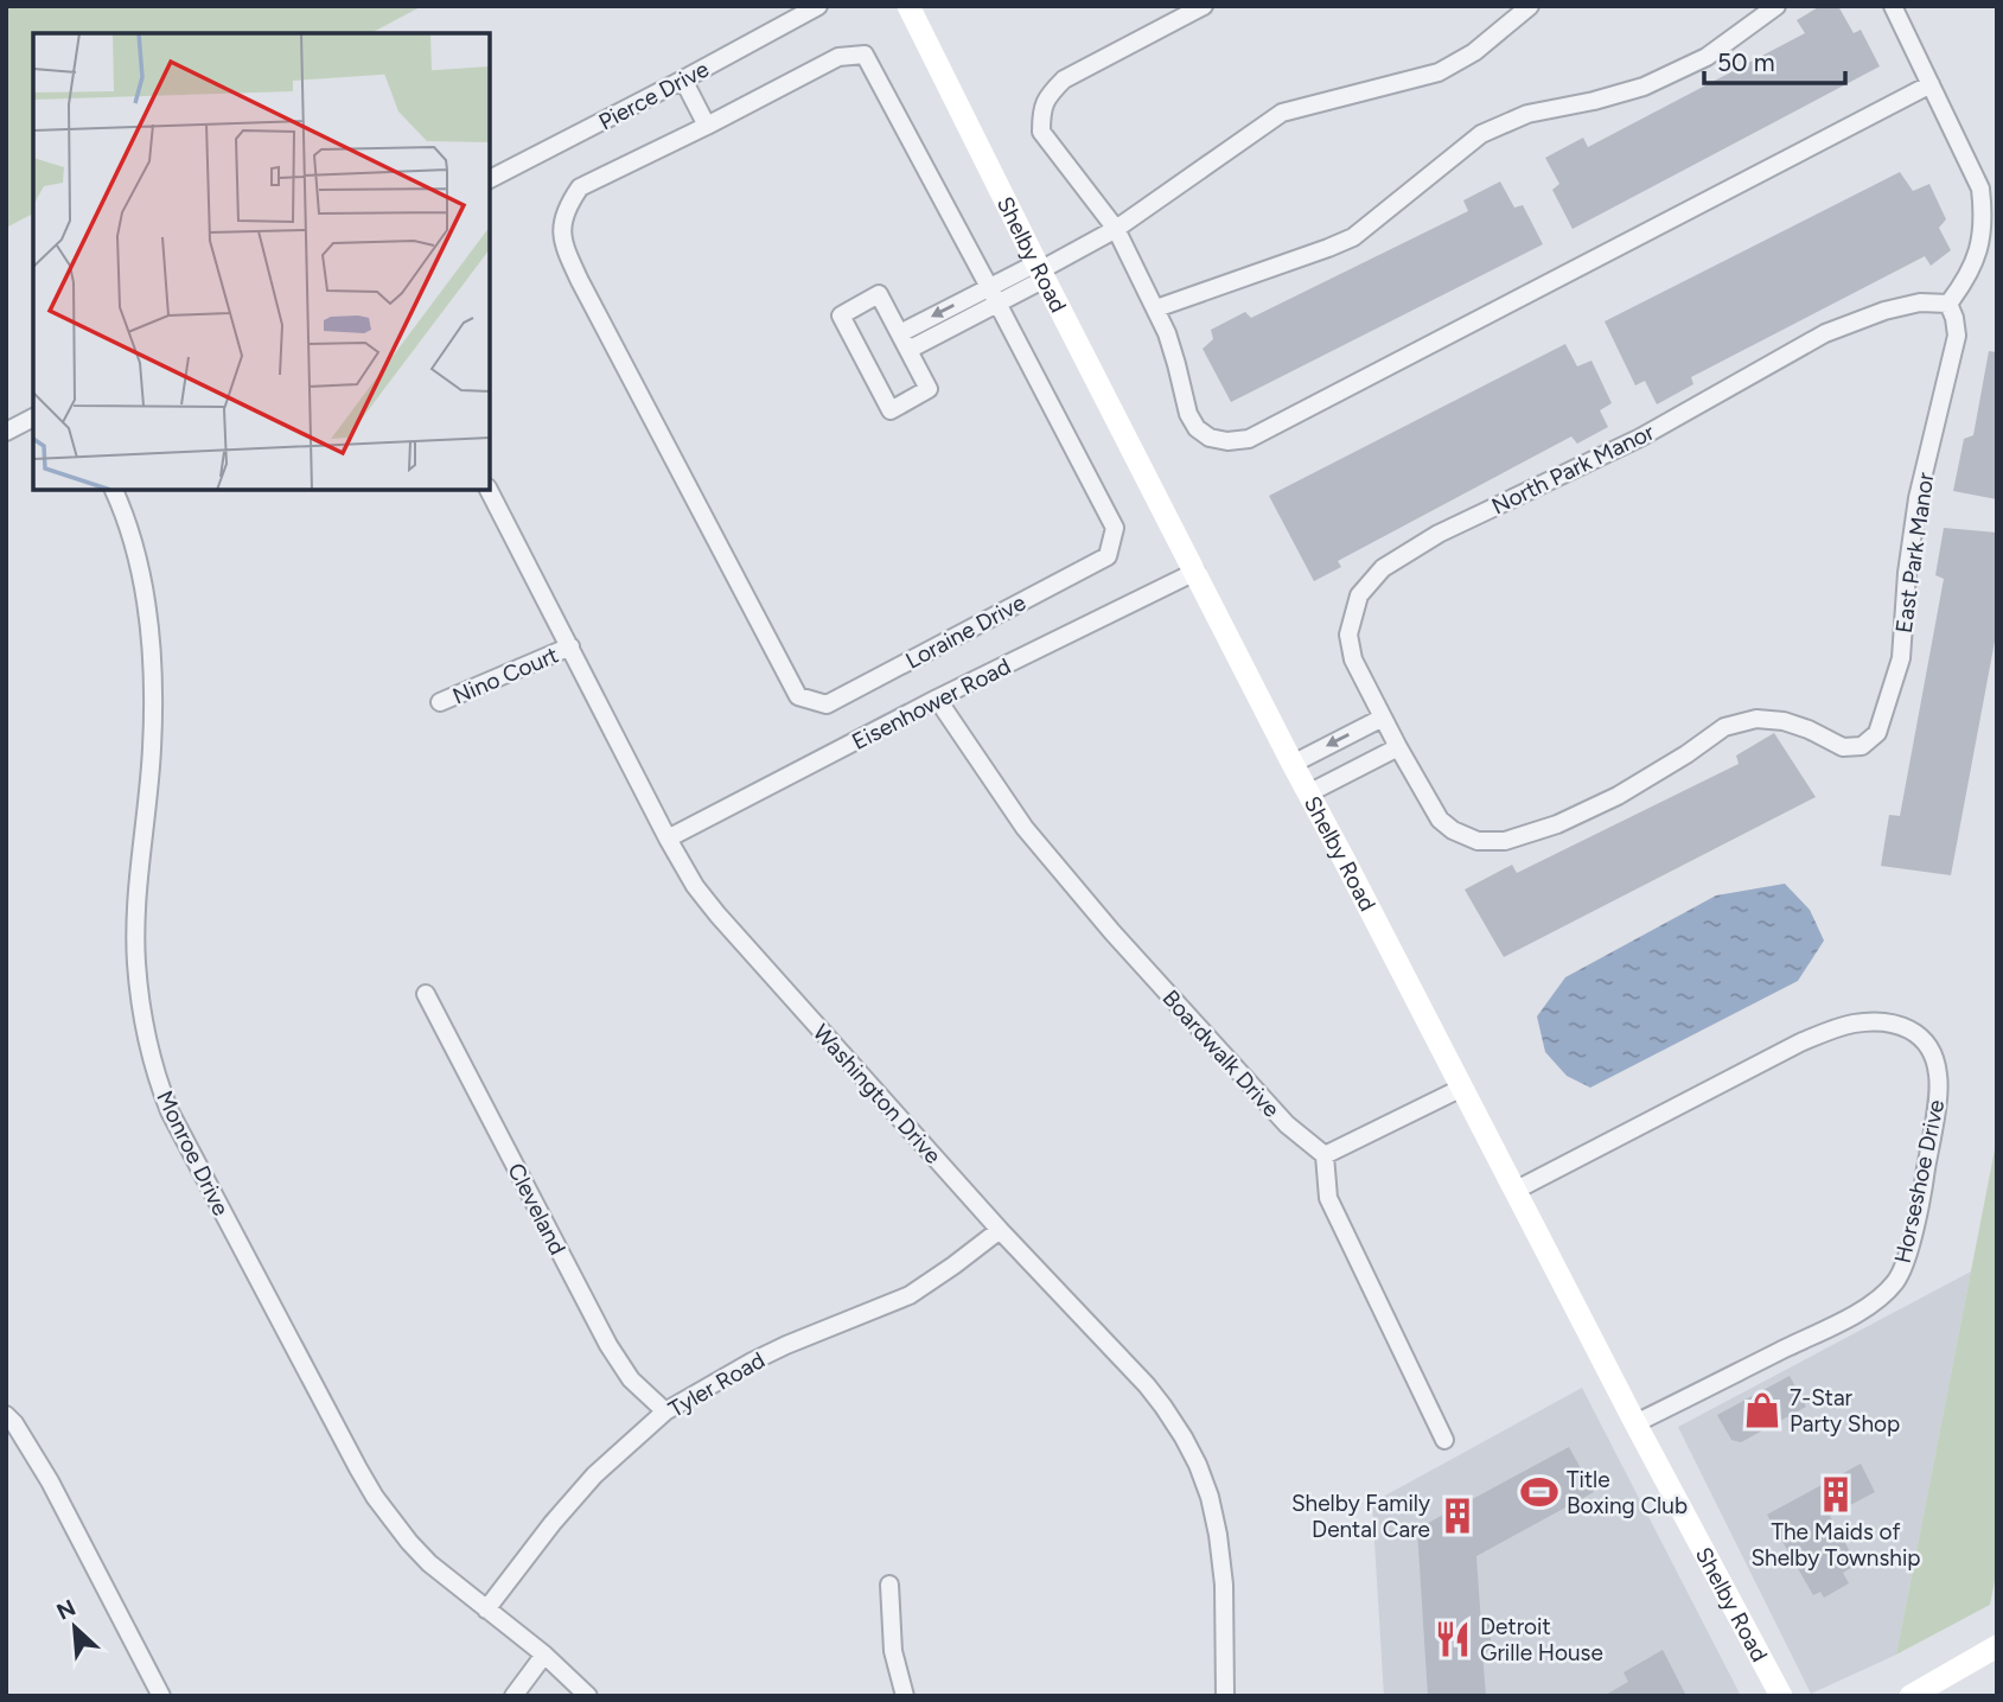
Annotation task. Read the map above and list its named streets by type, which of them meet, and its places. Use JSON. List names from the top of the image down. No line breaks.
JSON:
{"streets":{"street":["Pierce Drive","Shelby Road","North Park Manor","East Park Manor","Loraine Drive","Nino Court","Eisenhower Road","Boardwalk Drive","Washington Drive","Monroe Drive","Horseshoe Drive","Cleveland","Tyler Road"]},"crossings":[["Shelby Road","Eisenhower Road"],["Shelby Road","Horseshoe Drive"],["North Park Manor","East Park Manor"],["Nino Court","Washington Drive"],["Eisenhower Road","Boardwalk Drive"],["Eisenhower Road","Washington Drive"],["Washington Drive","Tyler Road"],["Monroe Drive","Tyler Road"],["Cleveland","Tyler Road"]],"places":{"shop":["7-Star Party Shop"],"sports":["Title Boxing Club"],"building":["The Maids of Shelby Township","Shelby Family Dental Care"],"restaurant":["Detroit Grille House"]},"scale_bar":"50 m","north":"top left"}
